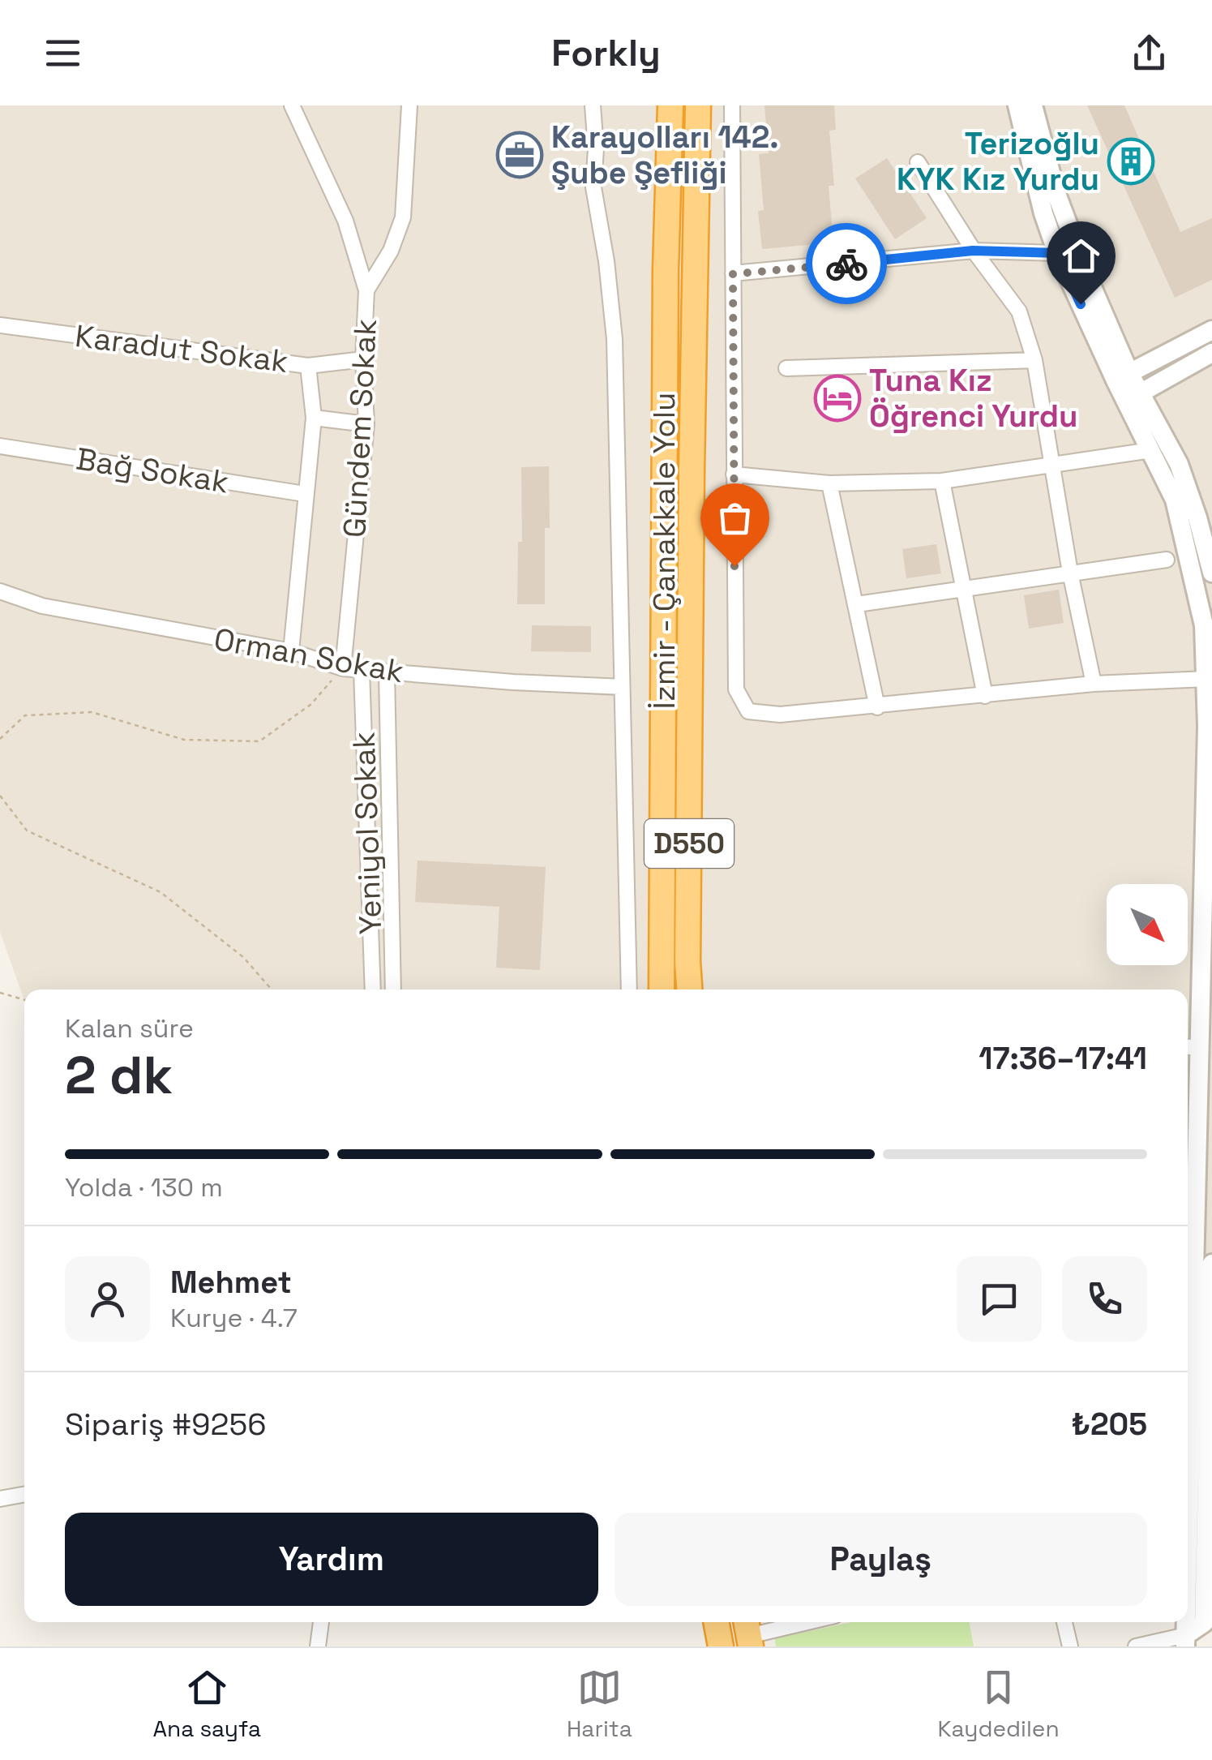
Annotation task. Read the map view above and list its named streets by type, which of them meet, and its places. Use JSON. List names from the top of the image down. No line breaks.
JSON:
{"streets":{"highway":["İzmir - Çanakkale Yolu","D550"],"street":["Karadut Sokak","Gündem Sokak","Bağ Sokak","Orman Sokak","Yeniyol Sokak"]},"crossings":[["Karadut Sokak","Gündem Sokak"],["Gündem Sokak","Orman Sokak"],["Orman Sokak","Yeniyol Sokak"]],"places":{"office":["Karayolları 142. Şube Şefliği"],"building":["Terizoğlu KYK Kız Yurdu"],"hotel":["Tuna Kız Öğrenci Yurdu"]},"north":"bottom right","page":{"header":"Forkly","heading":["2 dk","Kalan süre","17:36–17:41"],"panel":["Mehmet","Kurye · 4.7","Sipariş #9256","₺205"],"bar":"Yolda · 130 m","buttons":["Yardım","Paylaş"],"tabs":["Ana sayfa","Harita","Kaydedilen"]}}
